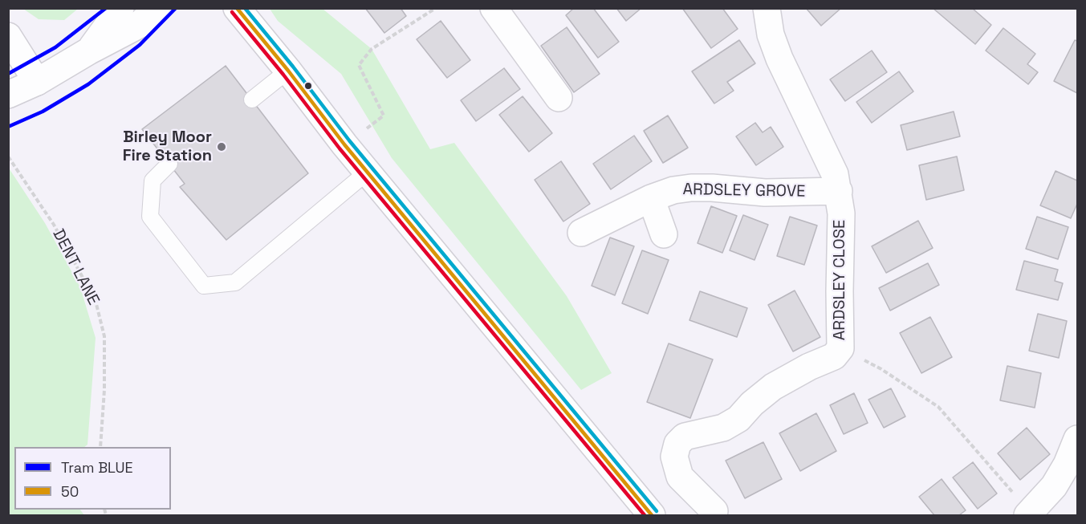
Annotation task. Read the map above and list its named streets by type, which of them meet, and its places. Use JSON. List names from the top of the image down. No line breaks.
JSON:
{"streets":{"street":["ARDSLEY GROVE","ARDSLEY CLOSE"],"path":["DENT LANE"]},"crossings":[["ARDSLEY GROVE","ARDSLEY CLOSE"]],"places":["Birley Moor Fire Station"],"lines":["tram line BLUE","transit line 50"],"legend":["Tram BLUE","50"]}
